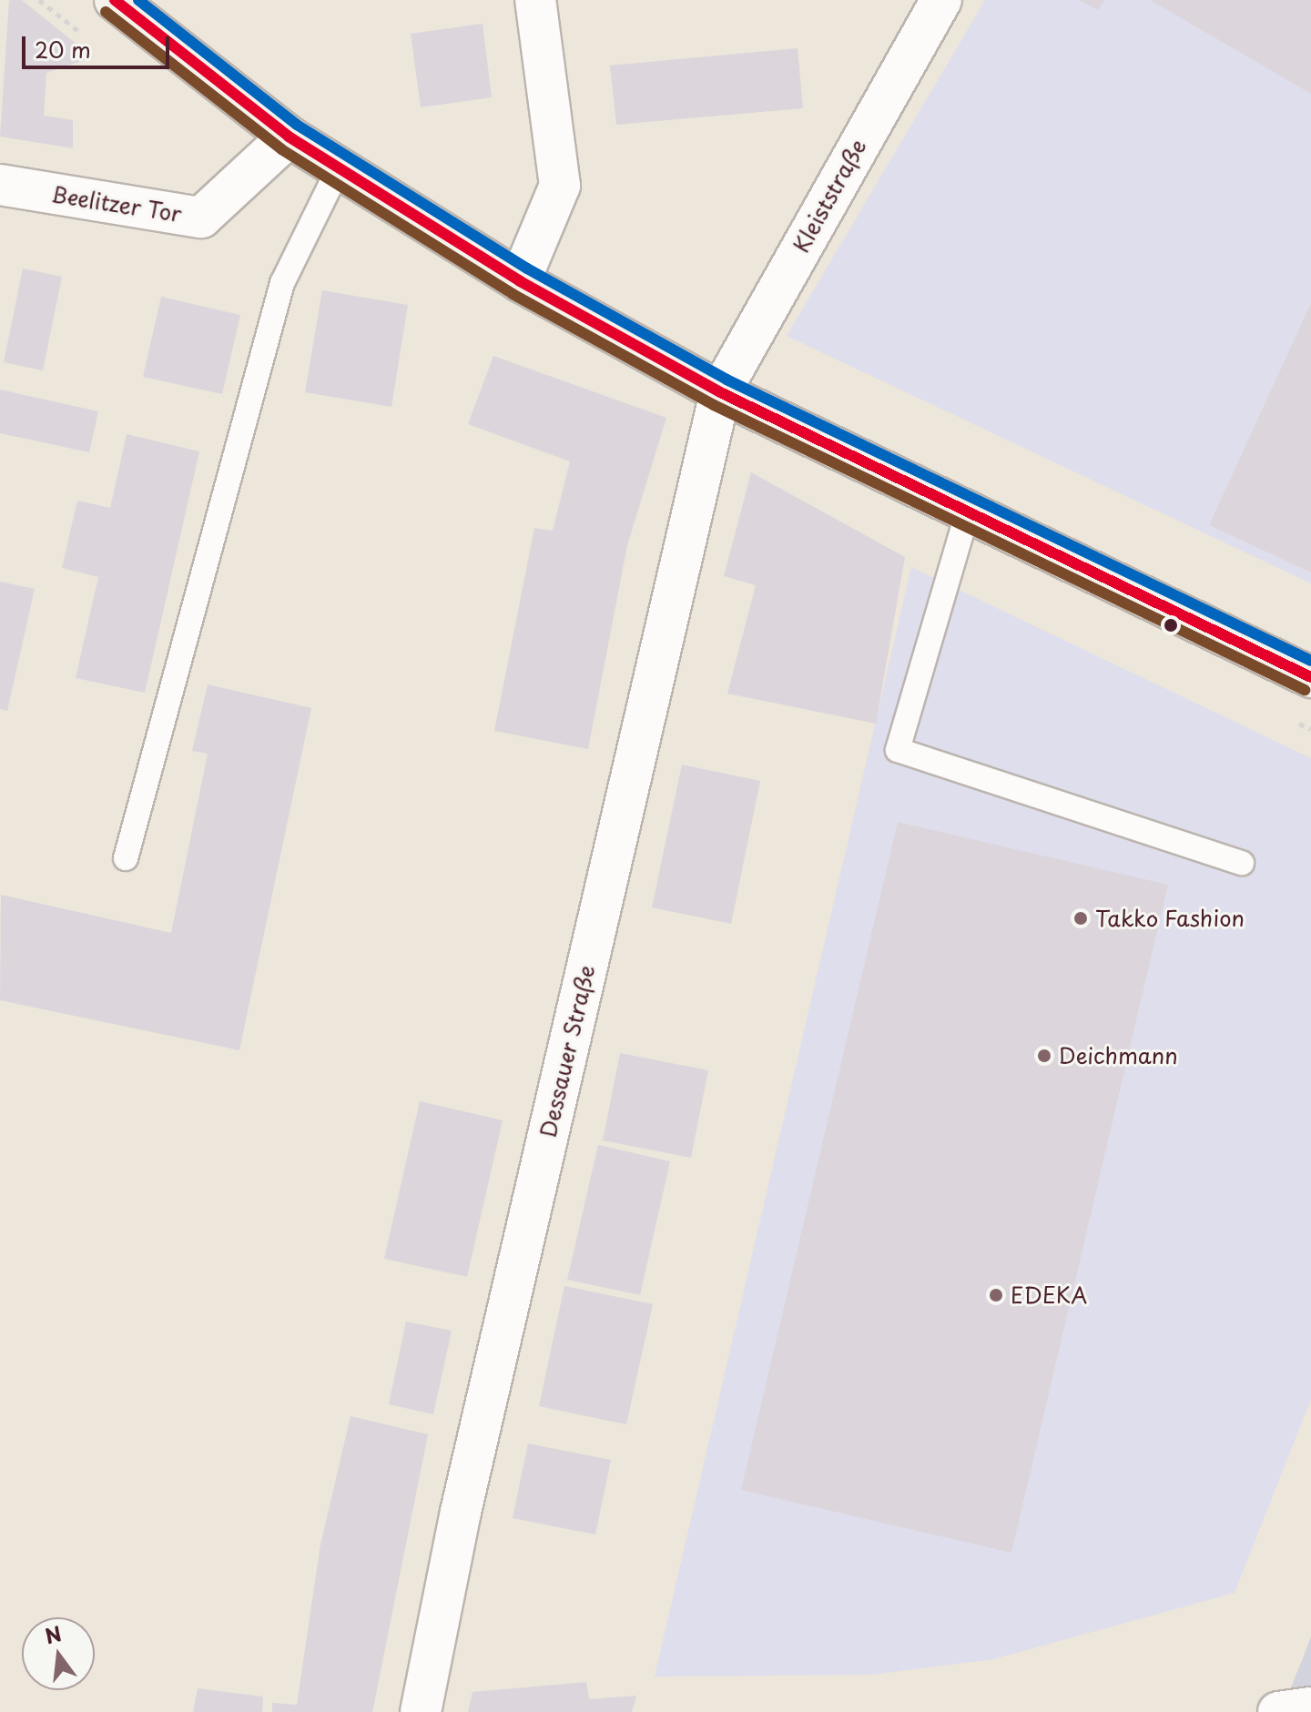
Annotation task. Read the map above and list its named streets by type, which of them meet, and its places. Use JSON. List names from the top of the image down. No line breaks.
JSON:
{"streets":{"street":["Kleiststraße","Beelitzer Tor","Dessauer Straße"]},"crossings":[["Kleiststraße","Dessauer Straße"]],"places":["Takko Fashion","Deichmann","EDEKA"],"scale_bar":"20 m","north":"top"}
